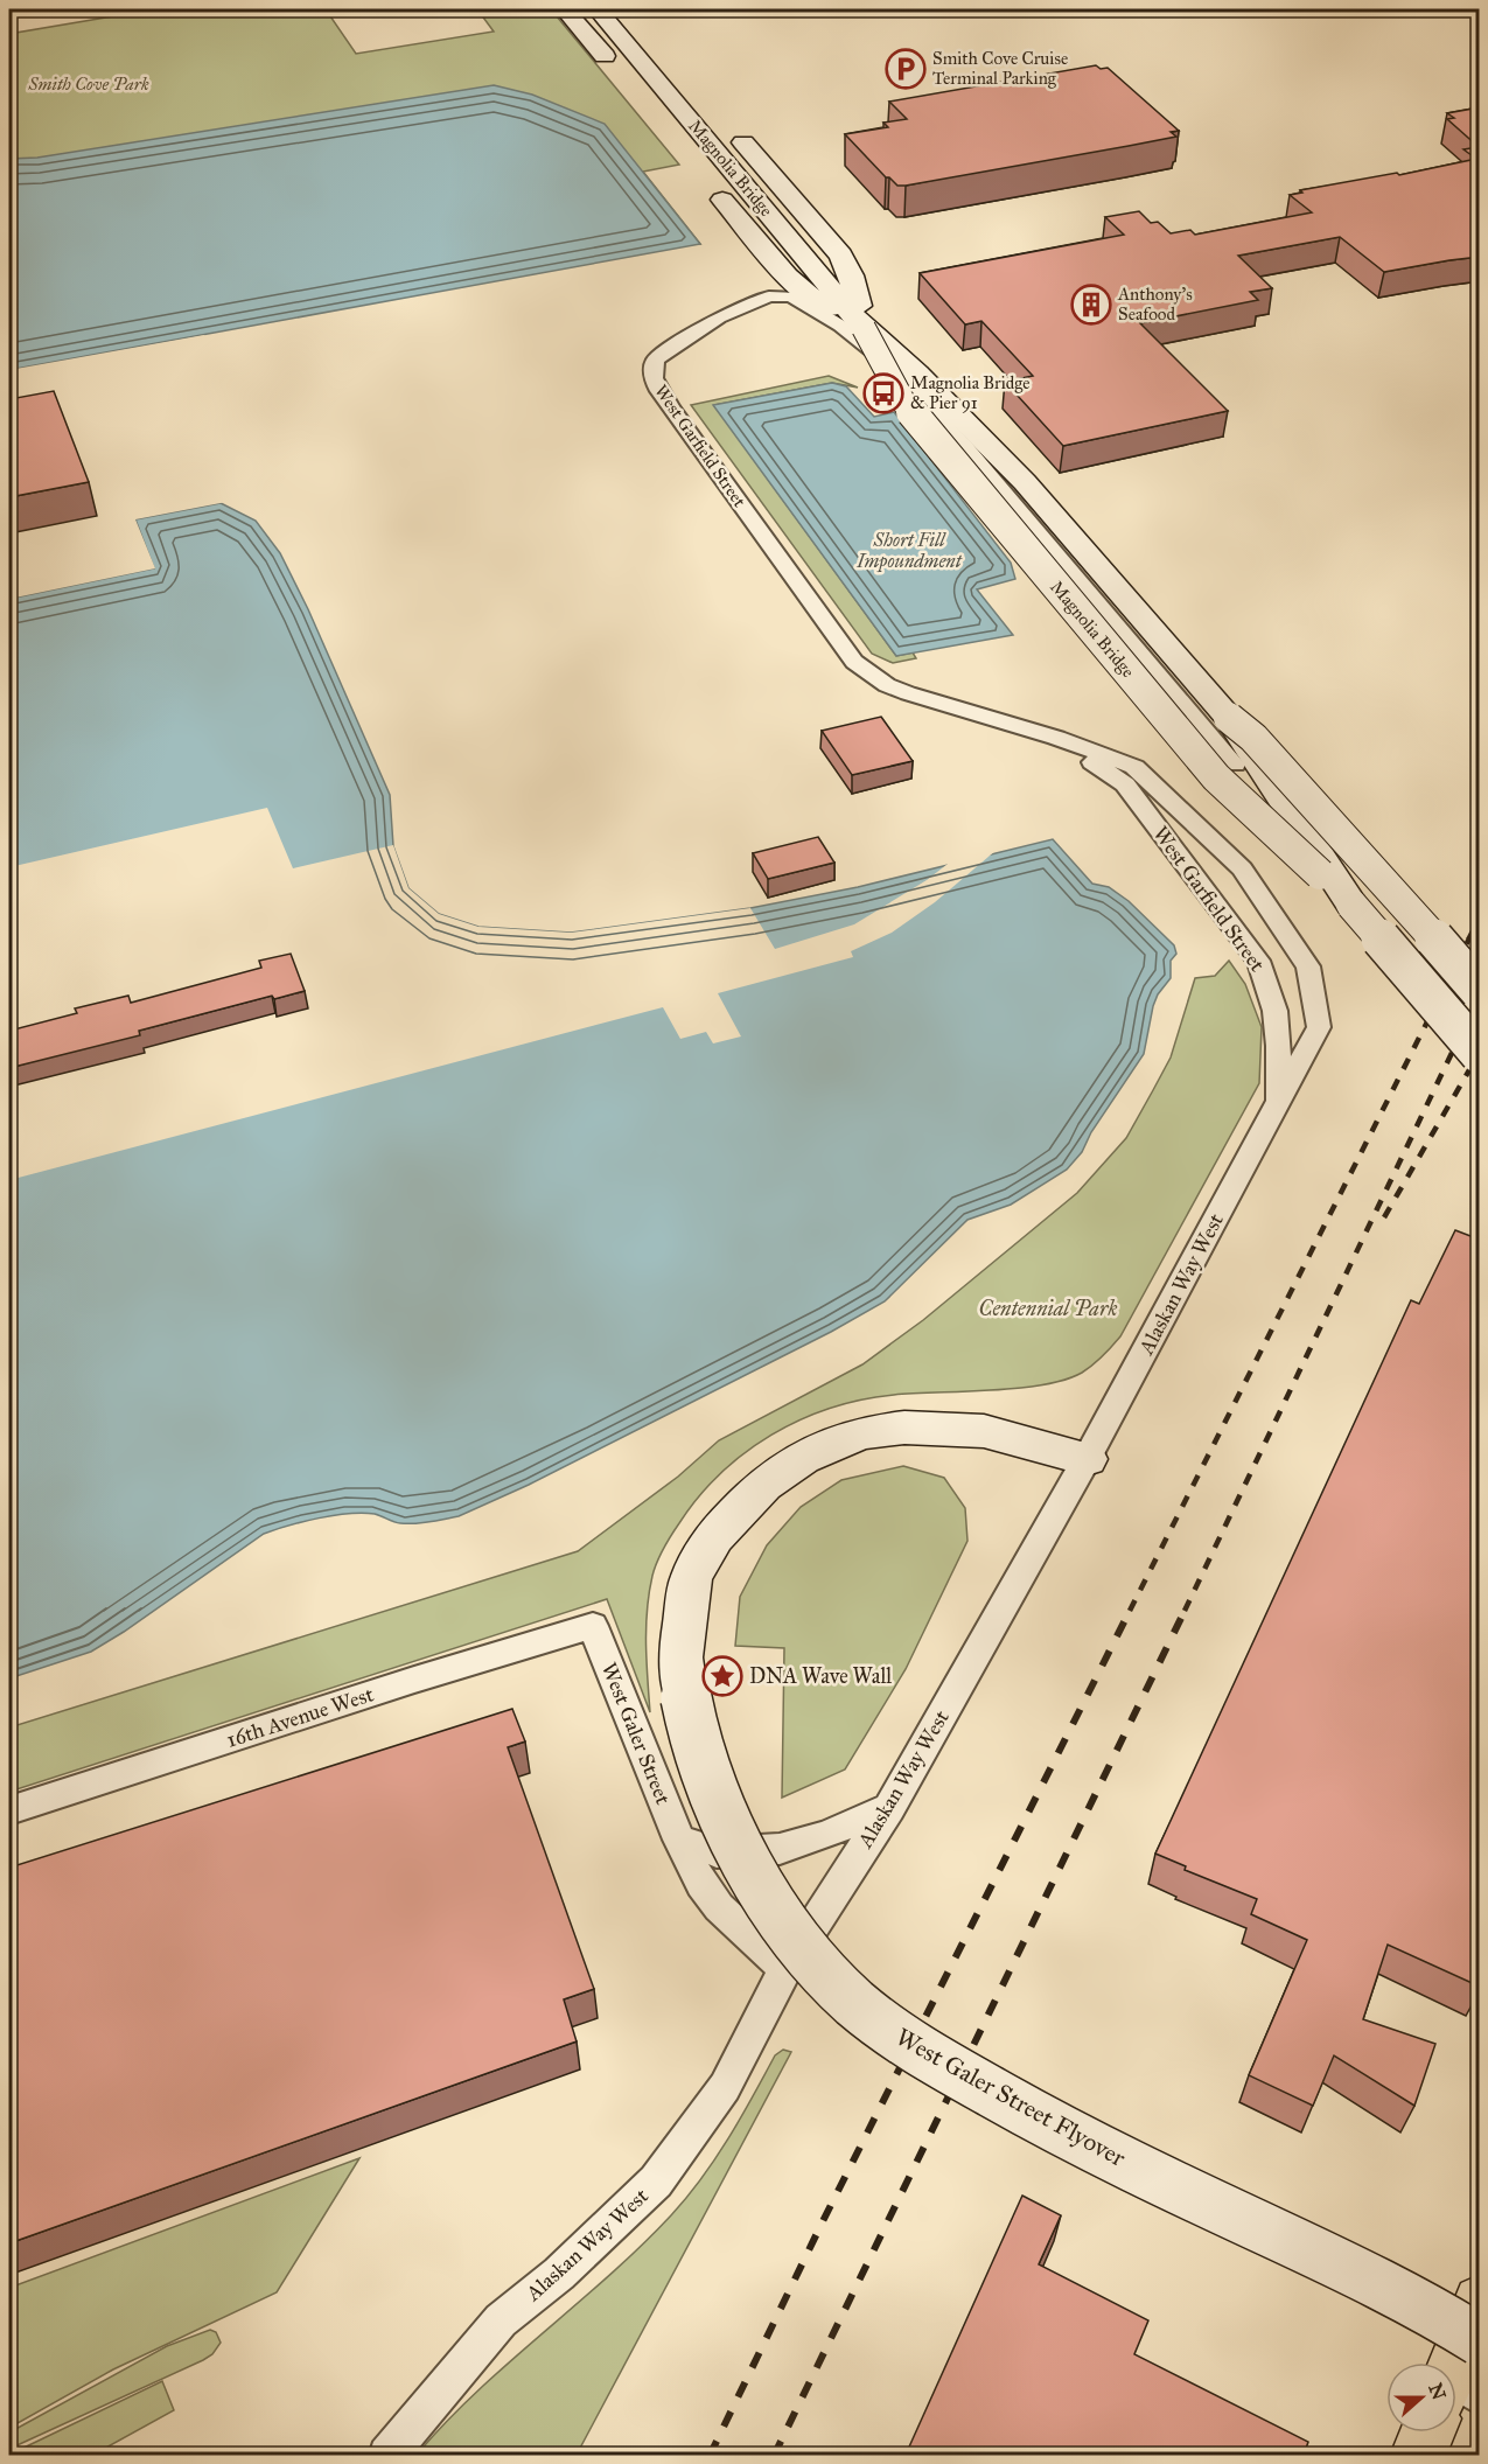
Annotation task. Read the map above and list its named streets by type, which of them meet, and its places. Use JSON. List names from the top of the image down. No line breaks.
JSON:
{"streets":{"main road":["Magnolia Bridge","West Galer Street Flyover"],"street":["West Garfield Street","Alaskan Way West","16th Avenue West","West Galer Street"]},"crossings":[["West Garfield Street","Alaskan Way West"],["Alaskan Way West","West Galer Street"],["Alaskan Way West","West Galer Street Flyover"],["16th Avenue West","West Galer Street"]],"water":["Short Fill Impoundment"],"parks":["Smith Cove Park","Centennial Park"],"places":{"parking":["Smith Cove Cruise Terminal Parking"],"building":["Anthony's Seafood"],"bus stop":["Magnolia Bridge & Pier 91"],"place":["DNA Wave Wall"]},"north":"right"}
